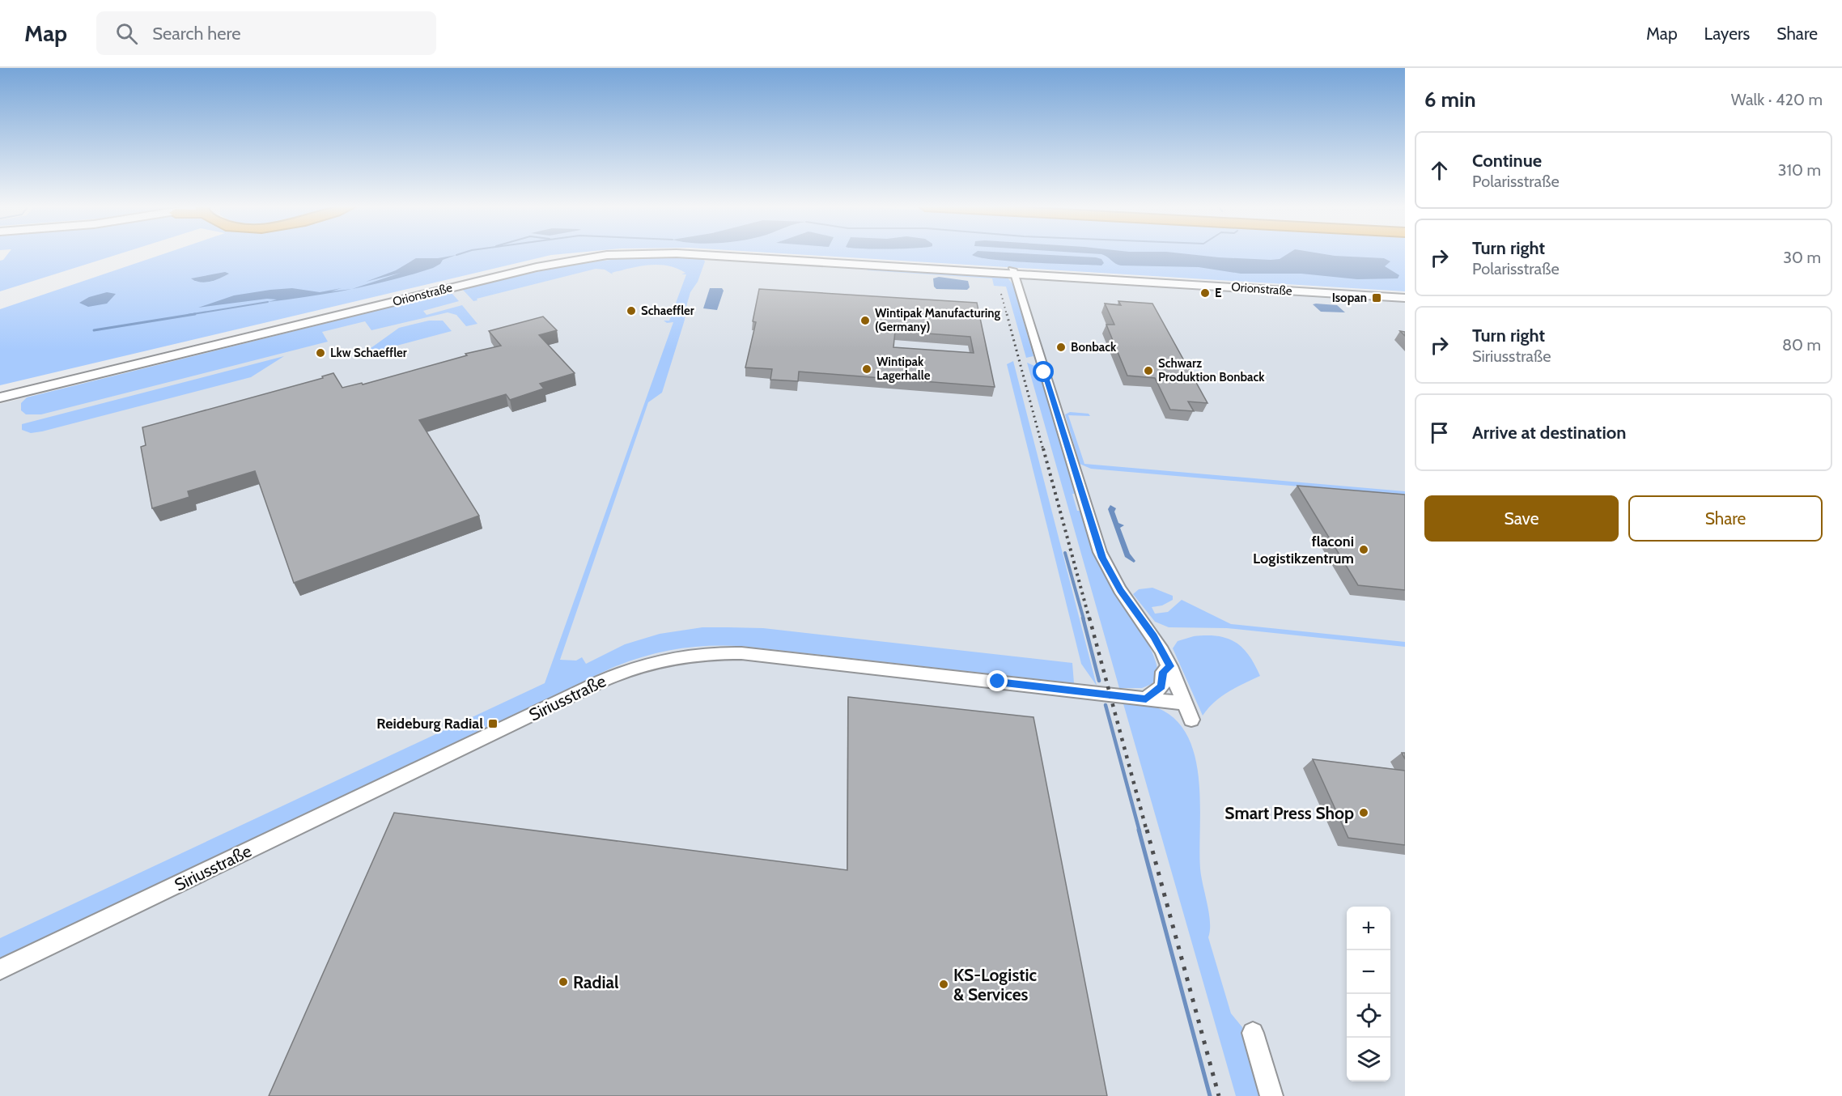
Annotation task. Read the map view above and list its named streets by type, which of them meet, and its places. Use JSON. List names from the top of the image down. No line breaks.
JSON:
{"streets":{"street":["Orionstraße","Siriusstraße"]},"places":{"other":["E","Schaeffler","Wintipak Manufacturing (Germany)","Bonback","Lkw Schaeffler","Wintipak Lagerhalle","Schwarz Produktion Bonback","flaconi Logistikzentrum","Smart Press Shop","Radial","KS-Logistic & Services"],"transit":["Isopan","Reideburg Radial"]},"page":{"header":"Map","search":"Search here","nav":["Map","Layers","Share"],"heading":["6 min","Walk · 420 m"],"list":[["Continue","Polarisstraße","310 m"],["Turn right","Polarisstraße","30 m"],["Turn right","Siriusstraße","80 m"],"Arrive at destination"],"buttons":["Save","Share"],"map_buttons":["+","−"]}}
